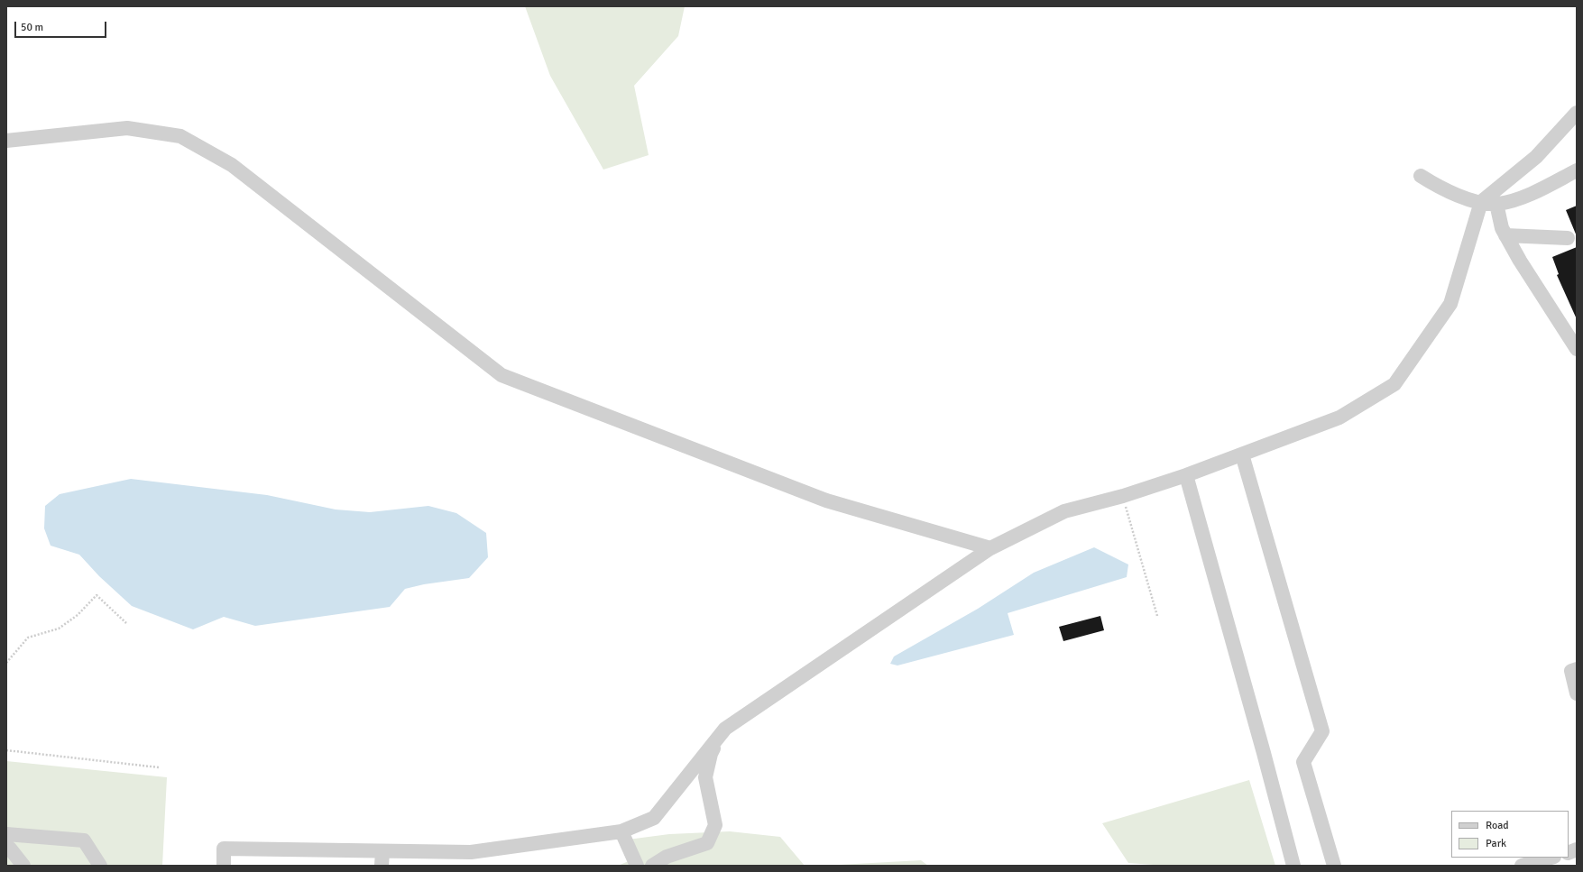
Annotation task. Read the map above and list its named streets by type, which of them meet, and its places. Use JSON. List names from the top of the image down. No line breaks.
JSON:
{"legend":["Road","Park"],"scale_bar":"50 m"}
